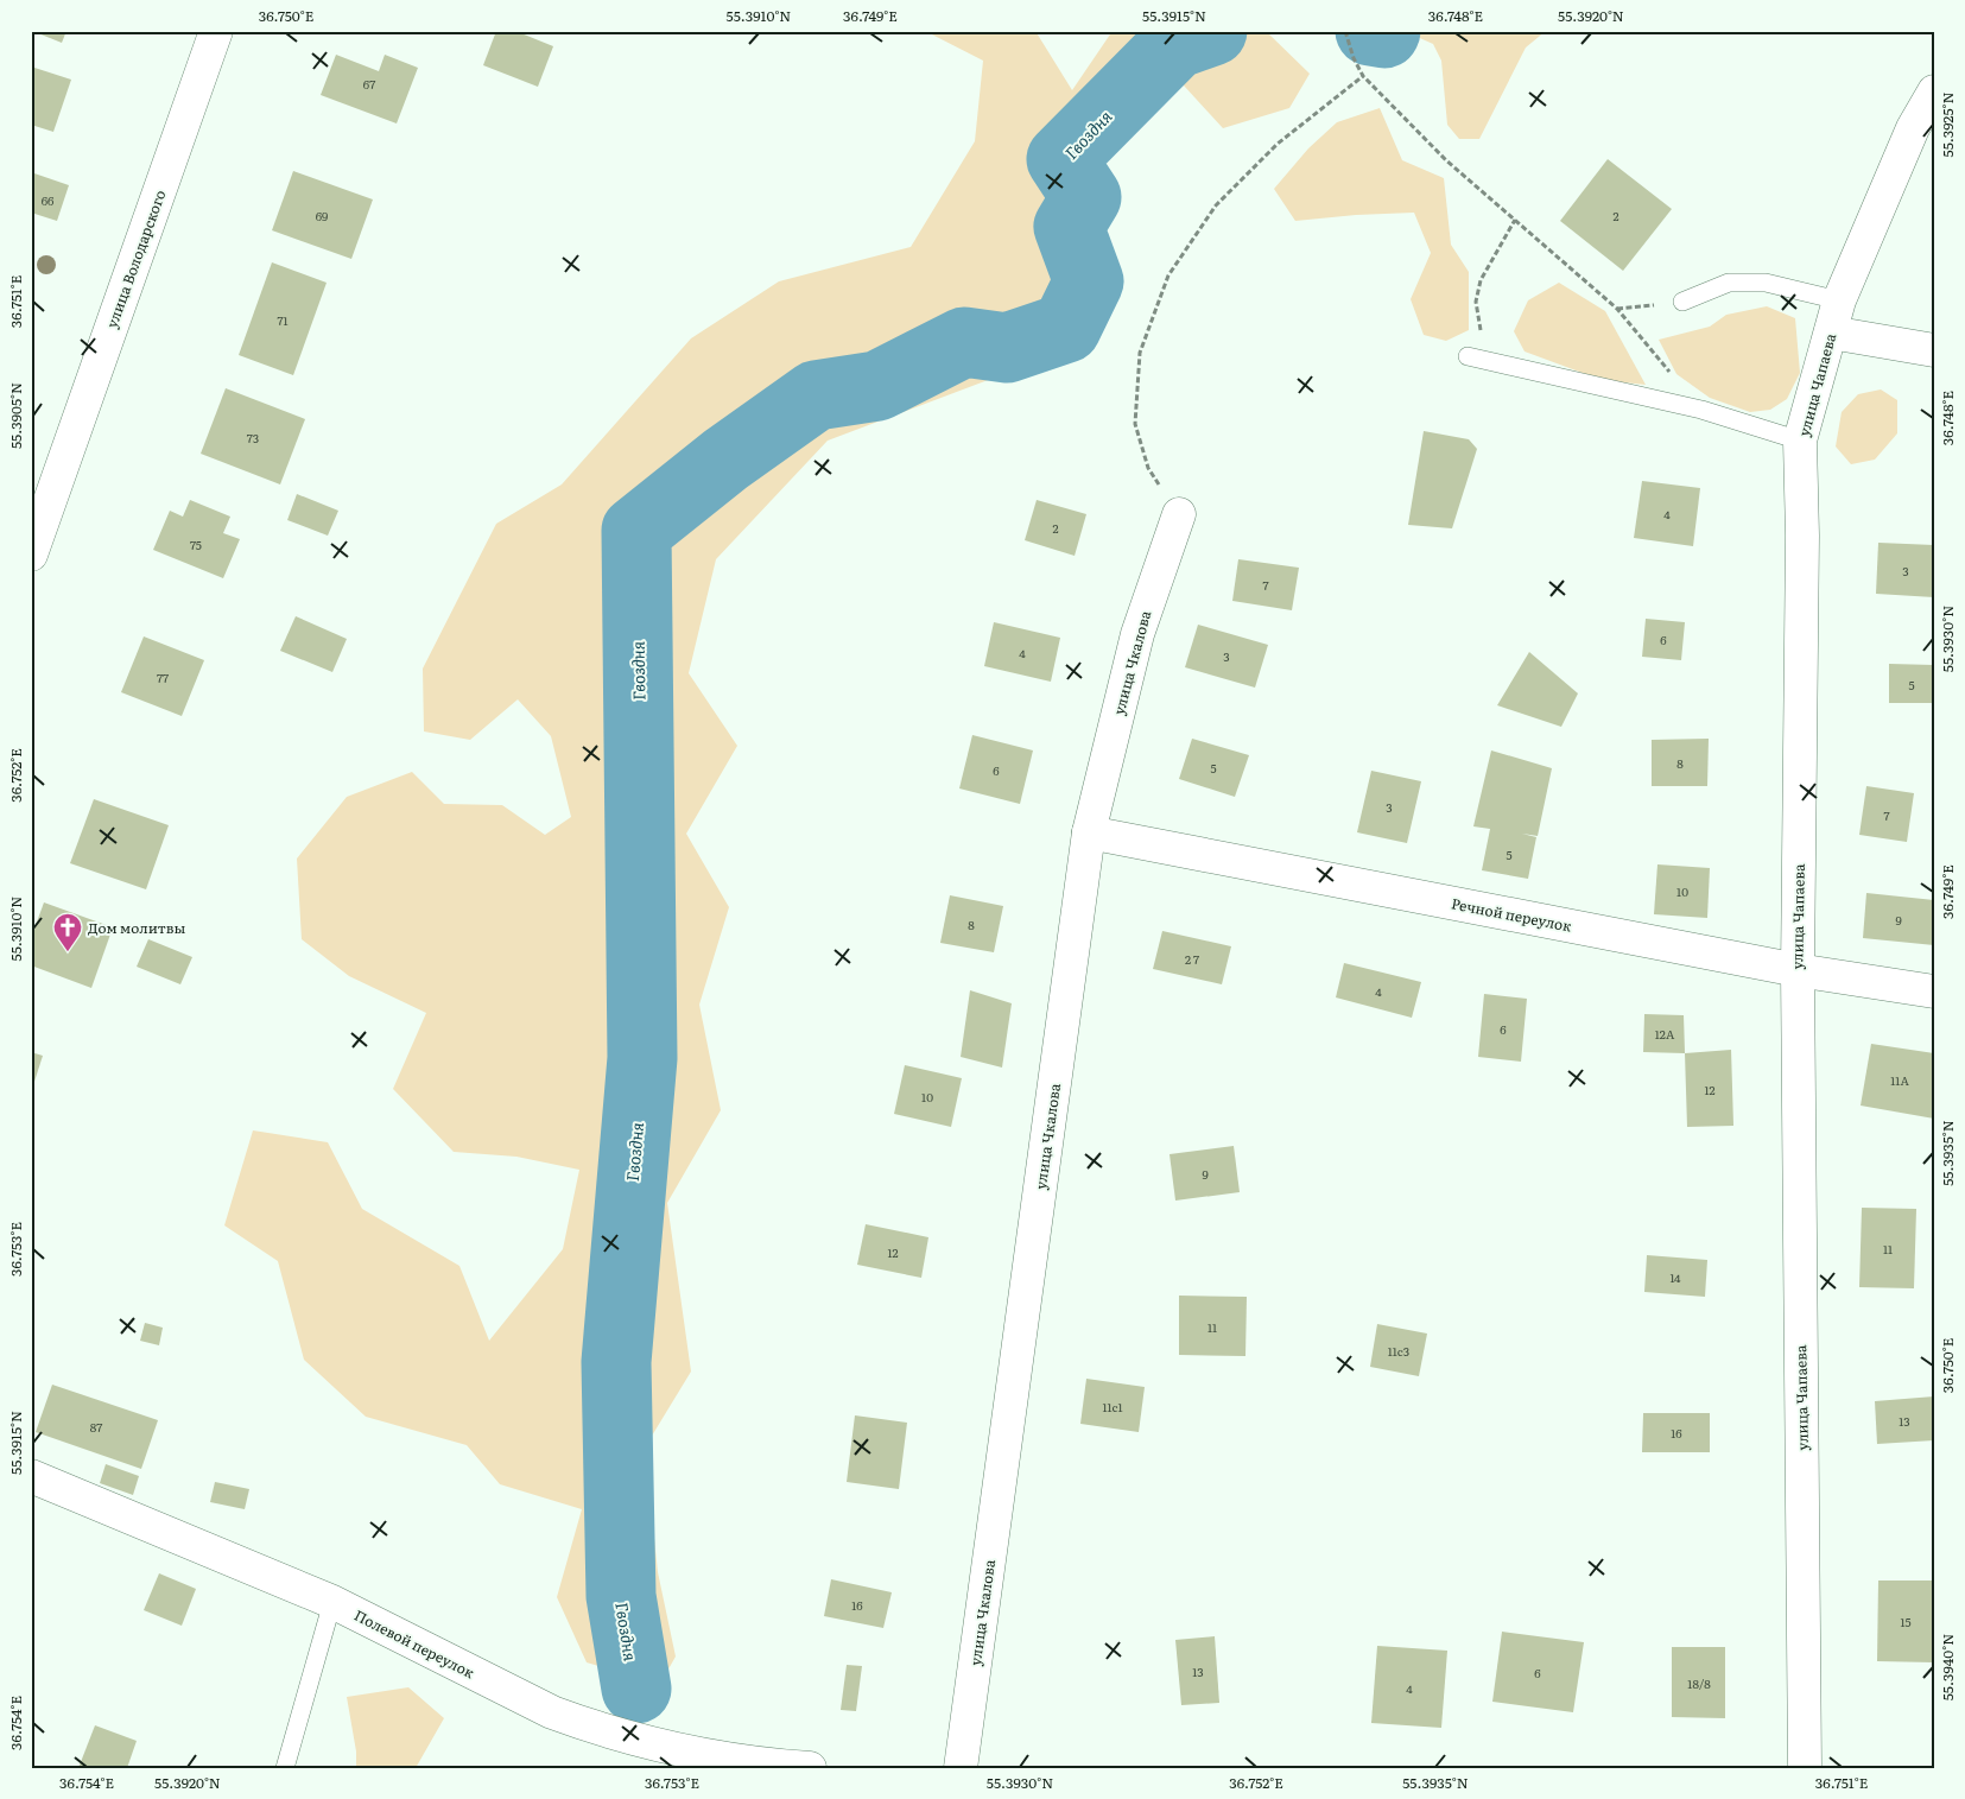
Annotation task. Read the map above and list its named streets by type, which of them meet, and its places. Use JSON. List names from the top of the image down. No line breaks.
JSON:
{"streets":{"street":["улица Володарского","улица Чапаева","улица Чкалова","Речной переулок","Полевой переулок"]},"crossings":[["улица Чапаева","Речной переулок"],["улица Чкалова","Речной переулок"]],"water":["Гвоздня"],"places":{"church":["Дом молитвы"]},"house_numbers":["67","66","69","2","71","73","4","2","75","3","7","6","4","3","77","5","8","5","6","3","7","5","10","9","8","2 7","4","6","12А","11А","12","10","9","11","12","14","11","11с3","11с1","13","87","16","16","15","13","6","18/8","4"],"coordinates":["36.750°E","55.3910°N","36.749°E","55.3915°N","36.748°E","55.3920°N","55.3925°N","36.751°E","55.3905°N","55.3930°N","36.752°E","55.3935°N","36.753°E","55.3940°N","36.754°E"]}
